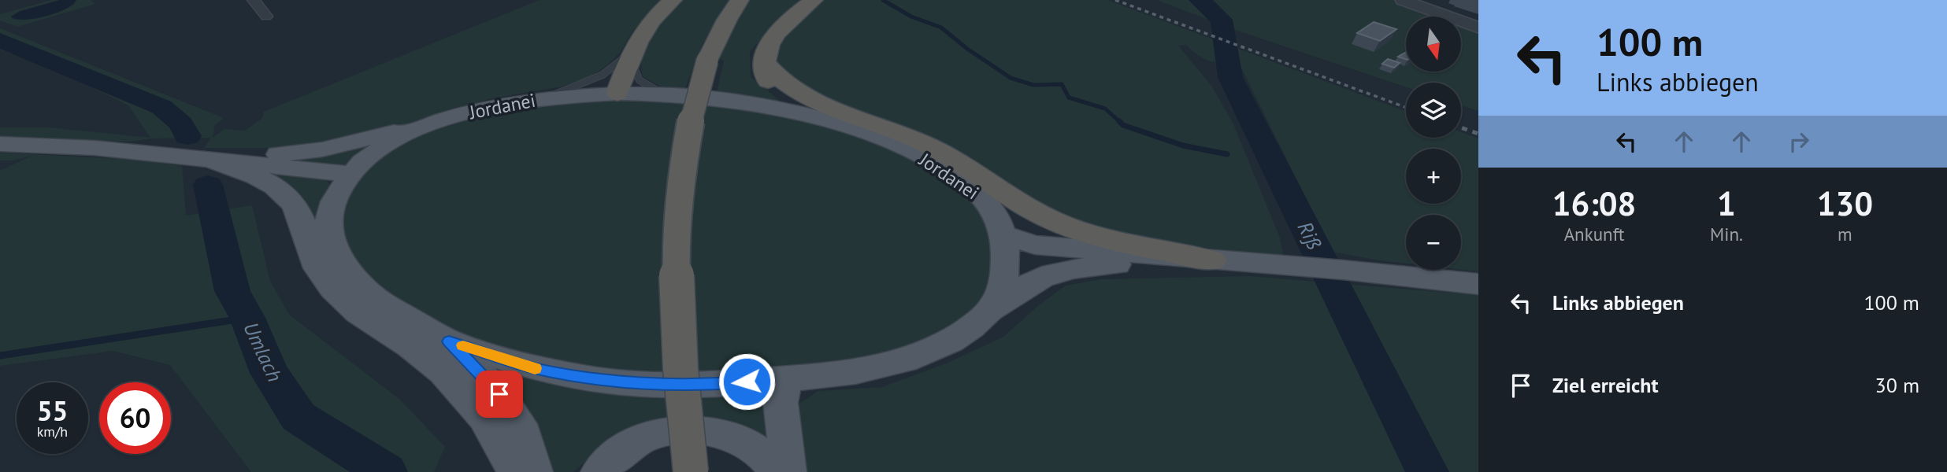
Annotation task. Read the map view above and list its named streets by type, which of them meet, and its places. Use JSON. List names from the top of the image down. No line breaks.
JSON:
{"streets":{"main road":["Jordanei"]},"water":["Riß","Umlach"],"north":"bottom","page":{"turn":["100 m","Links abbiegen"],"map_buttons":["+","−"],"eta":["16:08","Ankunft","1","Min.","130","m"],"list":[{"name":"Links abbiegen","value":"100 m"},{"name":"Ziel erreicht","value":"30 m"}],"speed":"55 km/h","limit":"60"}}
